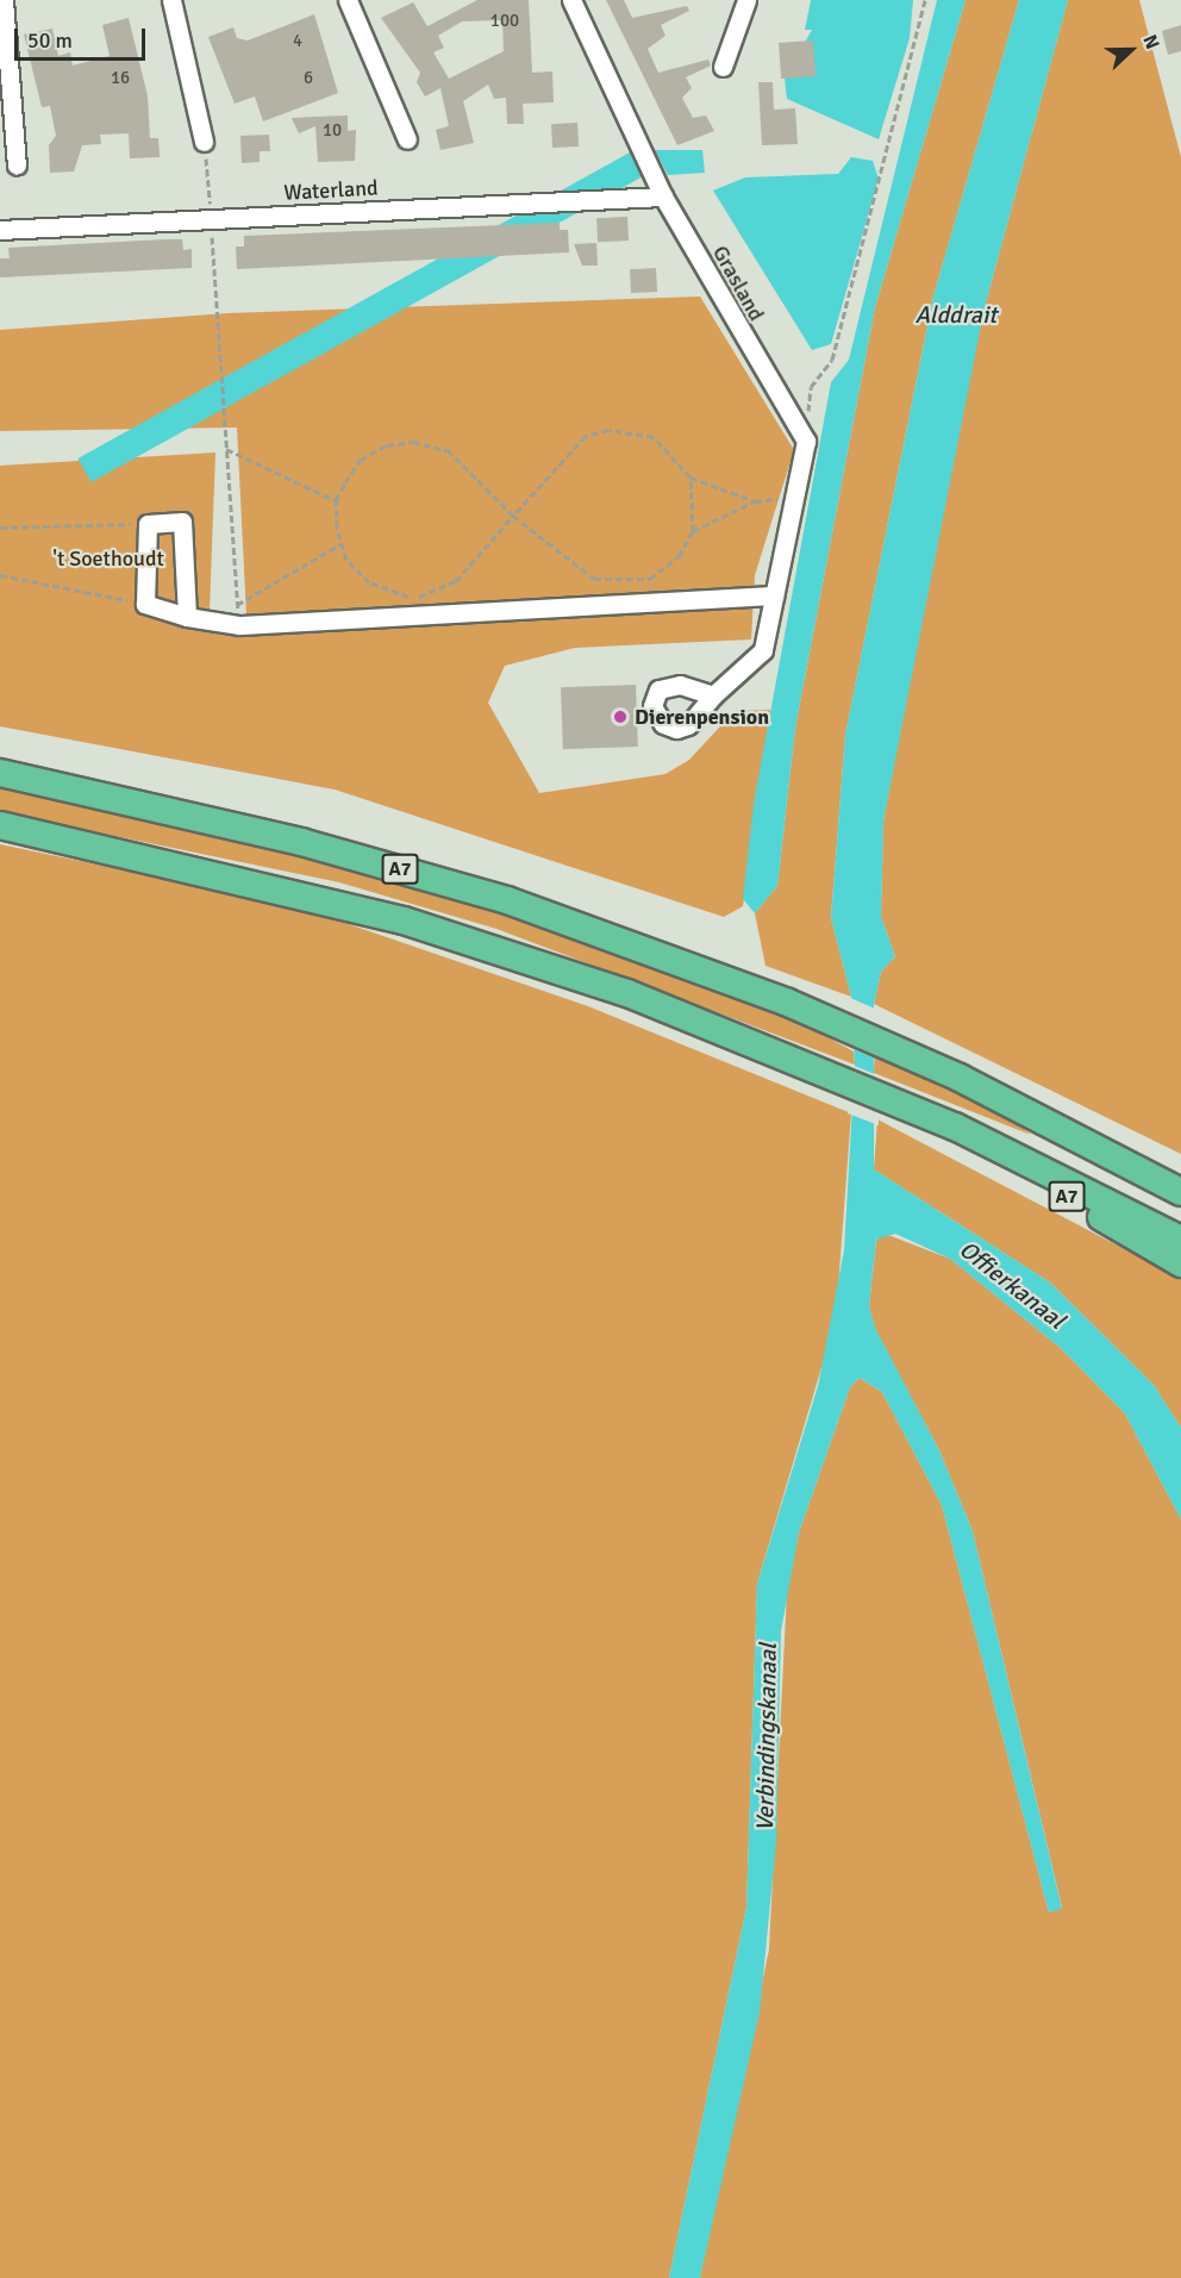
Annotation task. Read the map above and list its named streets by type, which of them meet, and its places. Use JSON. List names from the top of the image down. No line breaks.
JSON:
{"streets":{"highway":["A7"],"street":["Waterland","Grasland"]},"crossings":[["Waterland","Grasland"]],"water":["Alddrait","Offierkanaal","Verbindingskanaal"],"parks":["'t Soethoudt"],"places":["Dierenpension"],"house_numbers":["100","4","16","6","10"],"scale_bar":"50 m","north":"right"}
